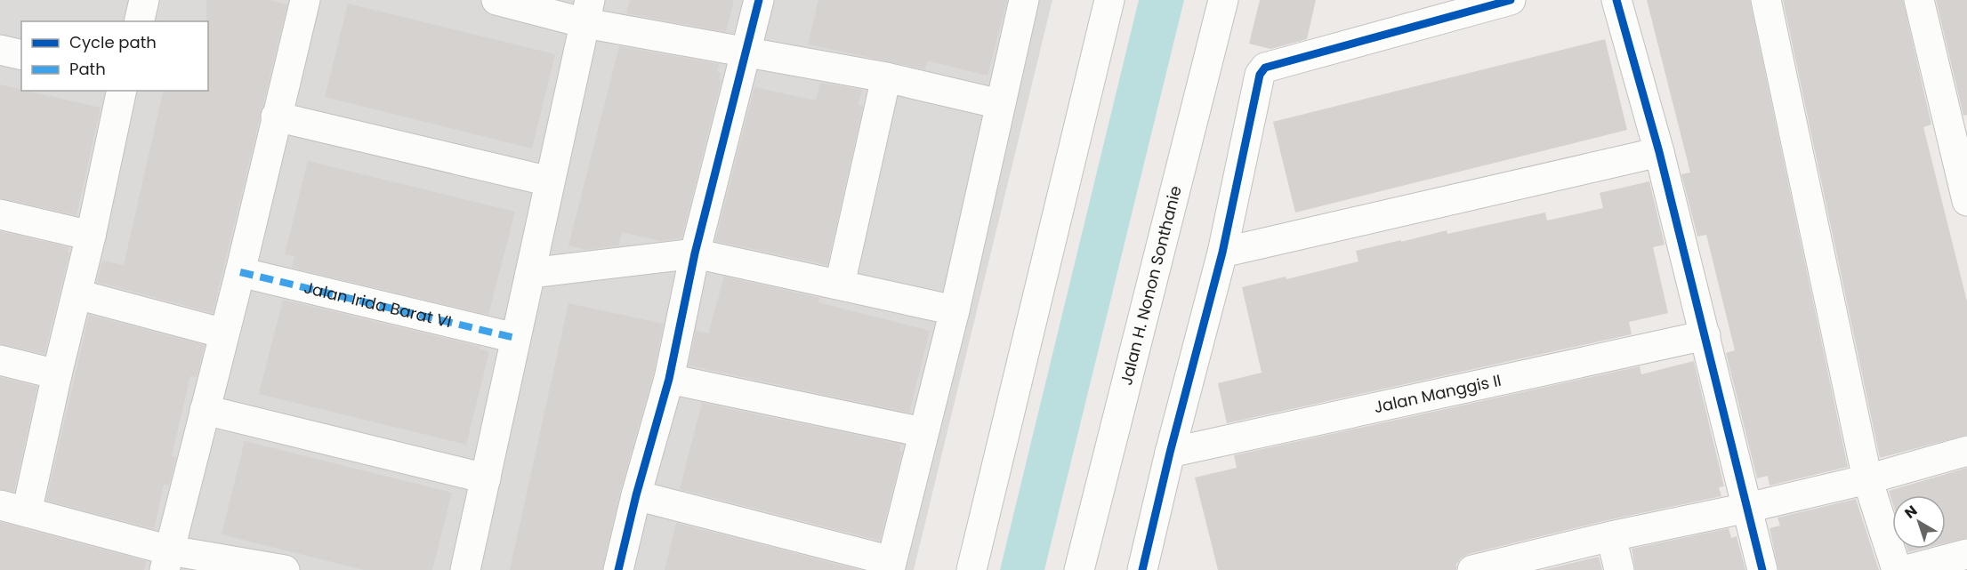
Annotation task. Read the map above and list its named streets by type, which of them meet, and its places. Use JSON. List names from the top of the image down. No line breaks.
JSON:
{"streets":{"street":["Jalan H. Nonon Sonthanie","Jalan Irida Barat VI","Jalan Manggis II"]},"legend":["Cycle path","Path"],"north":"top left"}
